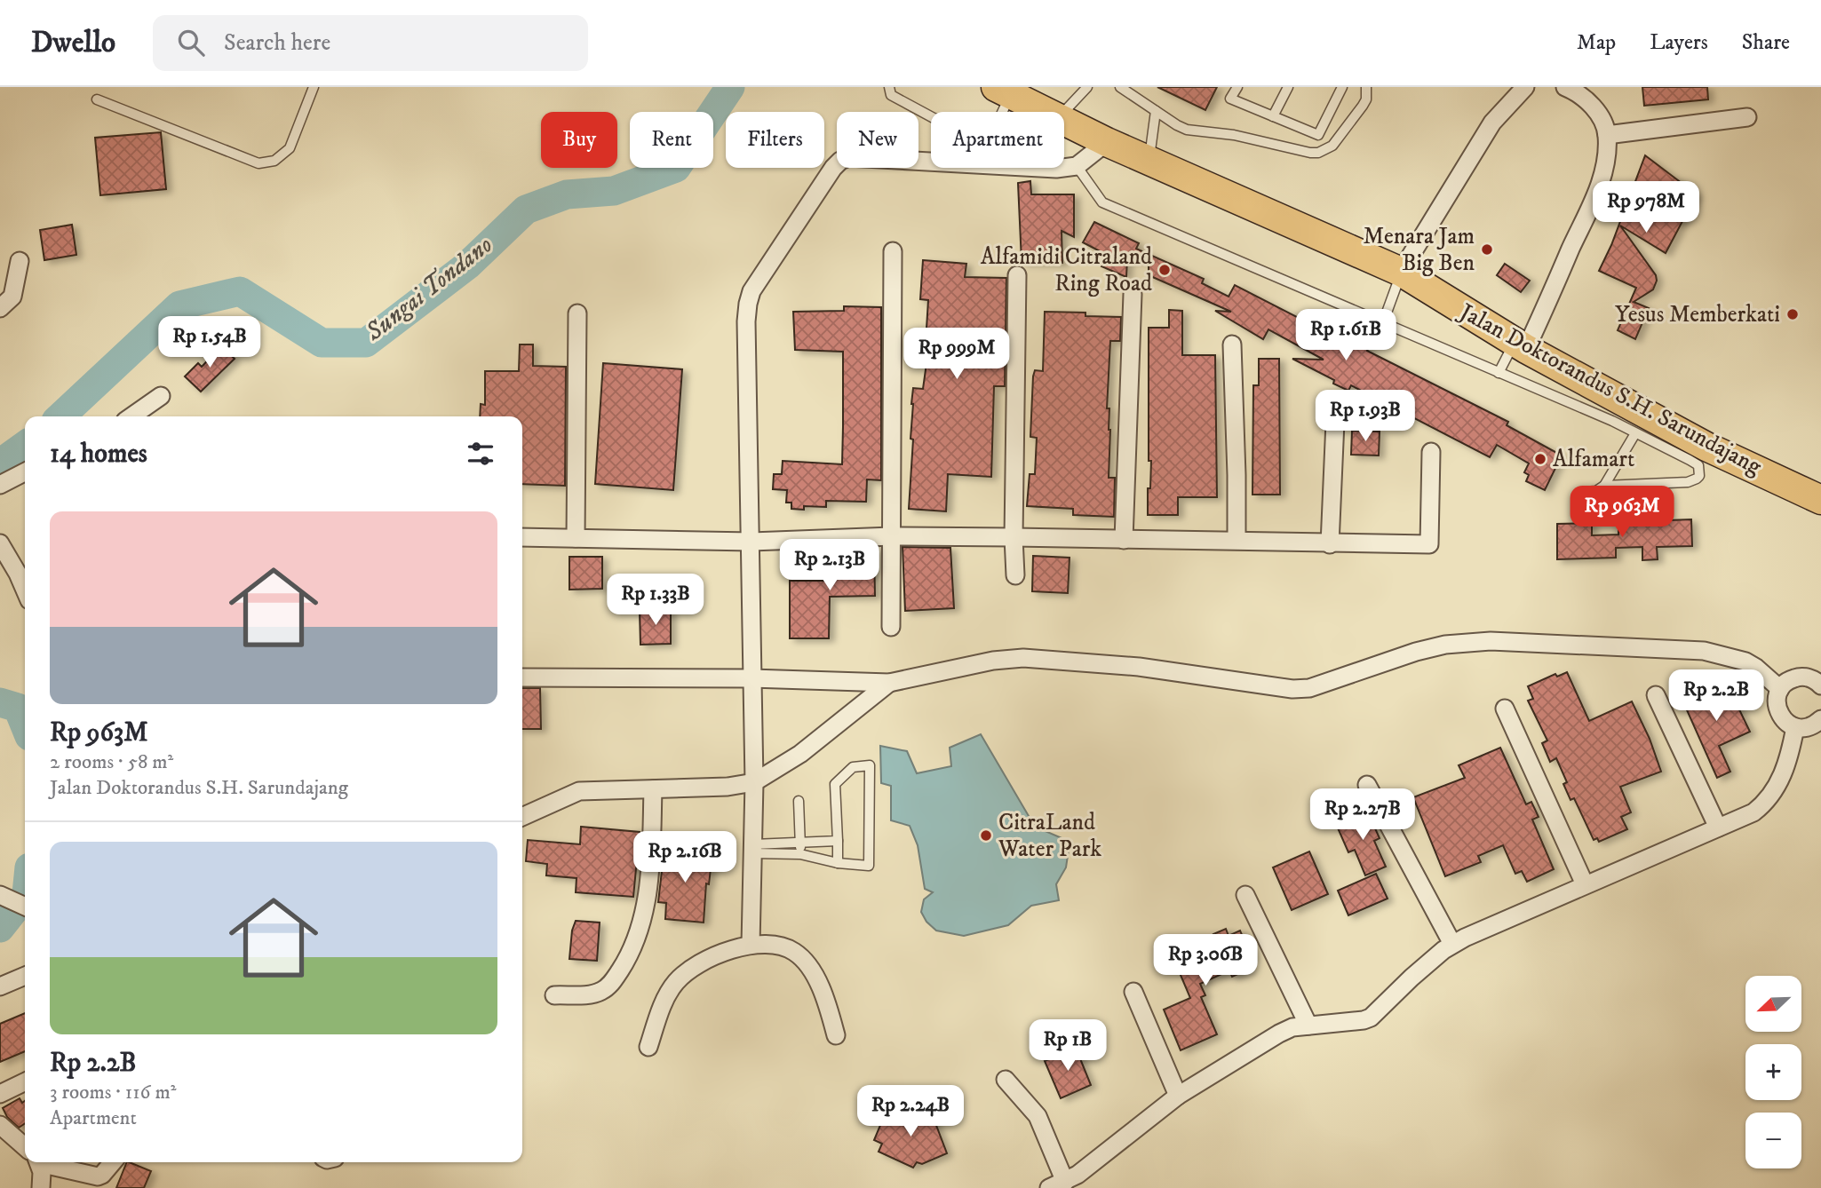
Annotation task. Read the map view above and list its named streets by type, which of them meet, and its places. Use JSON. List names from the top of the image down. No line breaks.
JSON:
{"streets":{"highway":["Jalan Doktorandus S.H. Sarundajang"]},"water":["Sungai Tondano"],"places":["Menara Jam Big Ben","Alfamidi Citraland Ring Road","Yesus Memberkati","Alfamart","CitraLand Water Park"],"north":"bottom left","page":{"header":"Dwello","search":"Search here","nav":["Map","Layers","Share"],"chip":["Buy","Rent","Filters","New","Apartment"],"price":["Rp 978M","Rp 1.61B","Rp 1.54B","Rp 999M","Rp 1.93B","Rp 963M","Rp 2.13B","Rp 1.33B","Rp 2.2B","Rp 2.27B","Rp 2.16B","Rp 3.06B","Rp 1B","Rp 2.24B"],"heading":"14 homes","list":[{"name":"Rp 963M","note":"2 rooms · 58 m² · Jalan Doktorandus S.H. Sarundajang"},{"name":"Rp 2.2B","note":"3 rooms · 116 m² · Apartment"}],"map_buttons":["+","−"]}}
